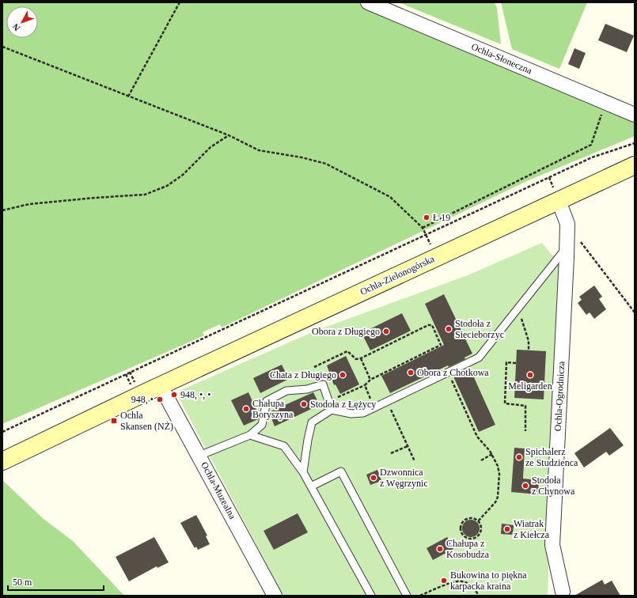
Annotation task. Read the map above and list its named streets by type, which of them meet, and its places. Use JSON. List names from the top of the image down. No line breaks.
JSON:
{"streets":{"street":["Ochla-Słoneczna","Ochla-Zielonogórska","Ochla-Ogrodnicza","Ochla-Muzealna"]},"crossings":[["Ochla-Zielonogórska","Ochla-Ogrodnicza"],["Ochla-Zielonogórska","Ochla-Muzealna"]],"places":{"other":["Ł 19","Stodoła z Siecieborzyc","Obora z Długiego","Obora z Chotkowa","Chata z Długiego","Meligarden","948, •, •","948, •","Stodoła z Łężycy","Chałupa Boryszyna","Spichalerz ze Studzienca","Dzwonnica z Węgrzynic","Stodoła z Chynowa","Wiatrak z Kiełcza","Chałupa z Kosobudza","Bukowina to piękna karpacka kraina"],"transit":["Ochla Skansen (NŻ)"]},"scale_bar":"50 m","north":"bottom left"}
